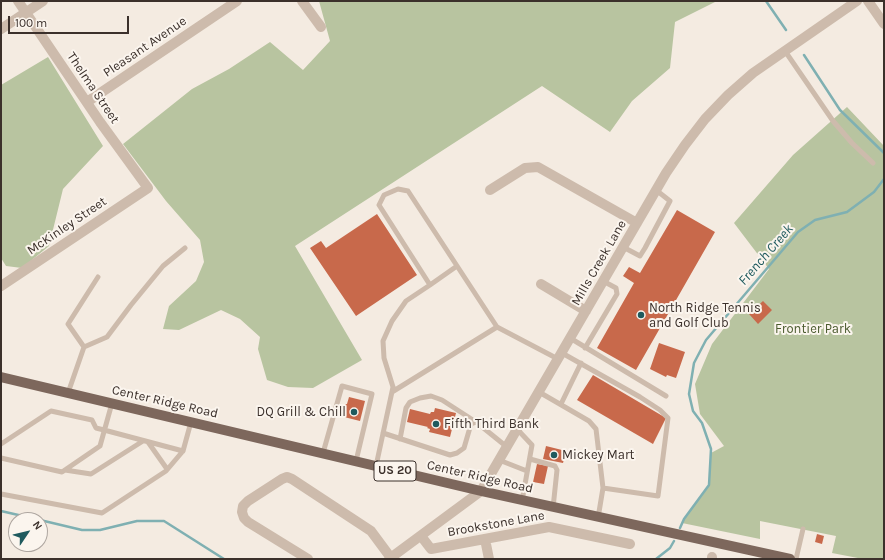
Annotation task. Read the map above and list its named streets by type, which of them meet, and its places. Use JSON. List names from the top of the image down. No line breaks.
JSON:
{"streets":{"main road":["Center Ridge Road","US 20"],"street":["Pleasant Avenue","Thelma Street","McKinley Street","Mills Creek Lane","Brookstone Lane"]},"crossings":[["Pleasant Avenue","Thelma Street"],["Thelma Street","McKinley Street"],["Mills Creek Lane","Center Ridge Road"],["Mills Creek Lane","Brookstone Lane"]],"water":["French Creek"],"parks":["Frontier Park"],"places":["North Ridge Tennis and Golf Club","DQ Grill & Chill","Fifth Third Bank","Mickey Mart"],"scale_bar":"100 m","north":"top right"}
